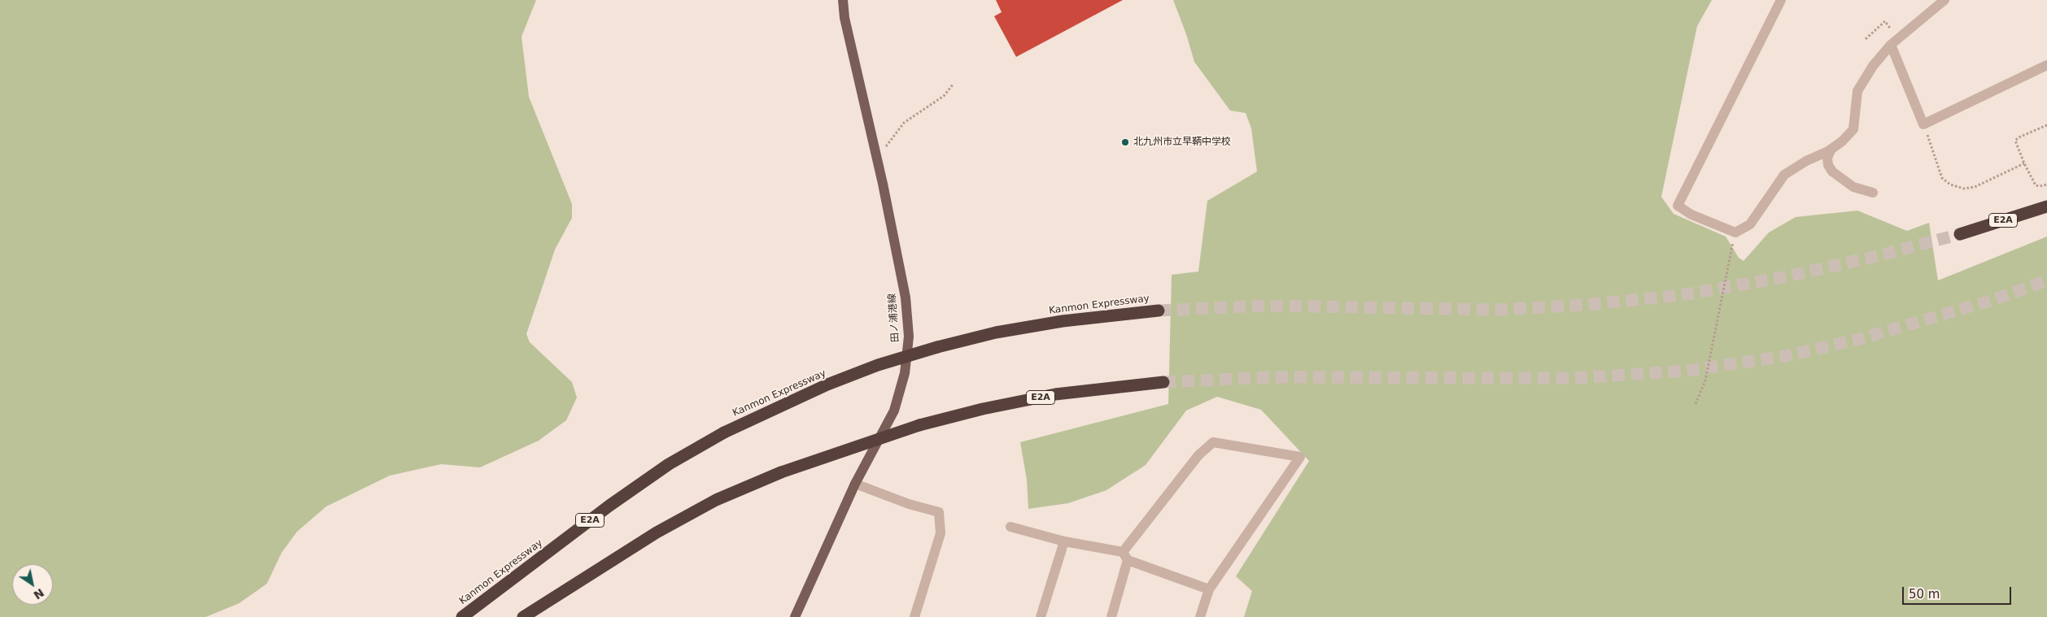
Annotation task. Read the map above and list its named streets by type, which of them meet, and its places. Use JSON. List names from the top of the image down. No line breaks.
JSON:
{"streets":{"highway":["E2A","Kanmon Expressway"],"main road":["田ノ浦港線"]},"places":["北九州市立早鞆中学校"],"scale_bar":"50 m","north":"bottom right"}
